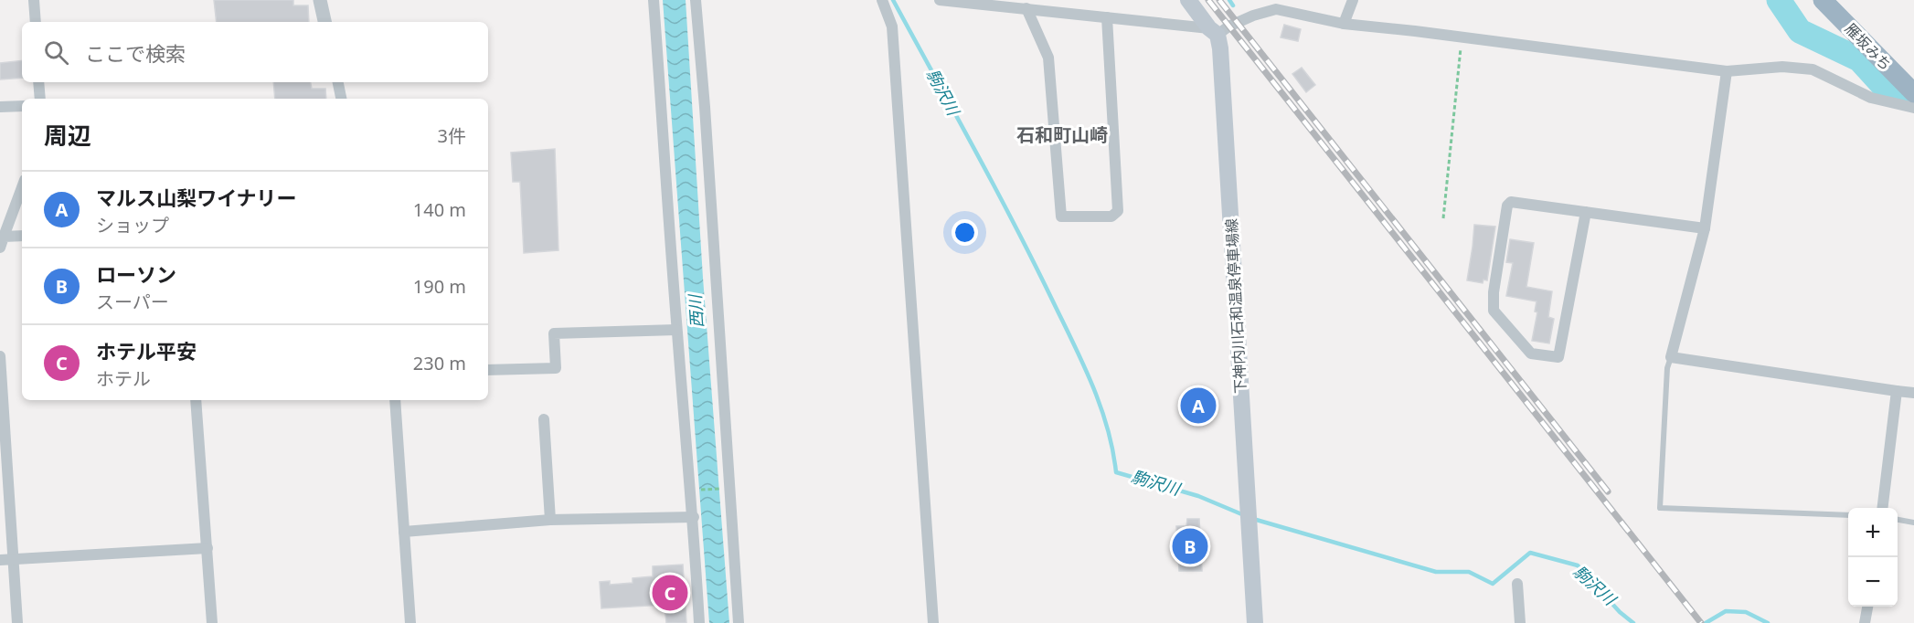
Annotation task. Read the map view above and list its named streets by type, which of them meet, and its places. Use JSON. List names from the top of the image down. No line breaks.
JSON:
{"streets":{"highway":["雁坂みち"],"main road":["下神内川石和温泉停車場線"]},"districts":["石和町山崎"],"water":["駒沢川","西川"],"page":{"search":"ここで検索","heading":["周辺","3件"],"list":[{"mark":"A","name":"マルス山梨ワイナリー","note":"ショップ","value":"140 m"},{"mark":"B","name":"ローソン","note":"スーパー","value":"190 m"},{"mark":"C","name":"ホテル平安","note":"ホテル","value":"230 m"}],"pins":["A","B","C"],"map_buttons":["+","−"]}}
